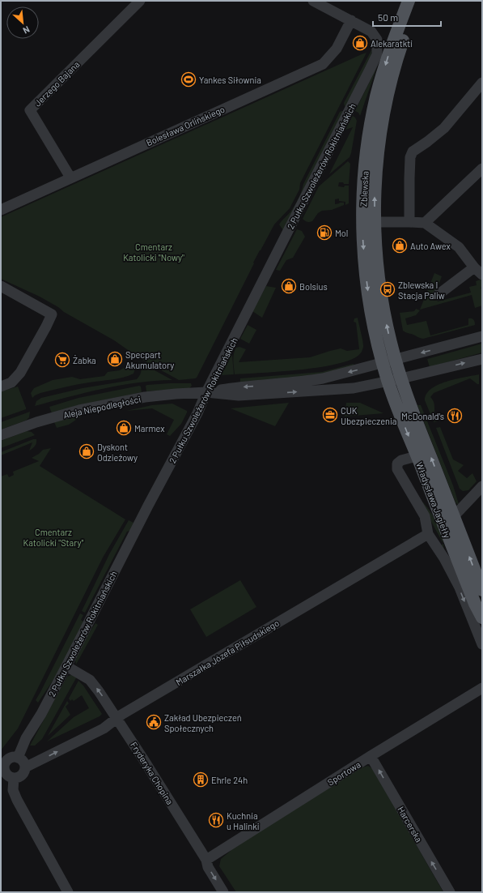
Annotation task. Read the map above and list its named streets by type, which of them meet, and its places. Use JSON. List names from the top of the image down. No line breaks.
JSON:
{"streets":{"main road":["Zblewska","Władysława Jagiełły"],"street":["Jerzego Bajana","Bolesława Orlińskiego","2 Pułku Szwoleżerów Rokitniańskich","Aleja Niepodległości","Marszałka Józefa Piłsudskiego","Fryderyka Chopina","Sportowa","Harcerska"]},"crossings":[["Jerzego Bajana","Bolesława Orlińskiego"],["Bolesława Orlińskiego","2 Pułku Szwoleżerów Rokitniańskich"],["2 Pułku Szwoleżerów Rokitniańskich","Aleja Niepodległości"],["2 Pułku Szwoleżerów Rokitniańskich","Marszałka Józefa Piłsudskiego"],["2 Pułku Szwoleżerów Rokitniańskich","Fryderyka Chopina"],["Zblewska","Aleja Niepodległości"],["Zblewska","Władysława Jagiełły"],["Aleja Niepodległości","Władysława Jagiełły"],["Marszałka Józefa Piłsudskiego","Fryderyka Chopina"],["Fryderyka Chopina","Sportowa"],["Sportowa","Harcerska"]],"one_way":["Harcerska"],"parks":["Cmentarz Katolicki \"Nowy\"","Cmentarz Katolicki \"Stary\""],"places":{"shop":["Alekaratkti","Auto Awex","Bolsius","Specpart Akumulatory","Marmex","Dyskont Odzieżowy"],"sports":["Yankes Siłownia"],"fuel station":["Mol"],"bus stop":["Zblewska I Stacja Paliw"],"supermarket":["Żabka"],"office":["CUK Ubezpieczenia"],"restaurant":["McDonald's","Kuchnia u Halinki"],"public building":["Zakład Ubezpieczeń Społecznych"],"building":["Ehrle 24h"]},"scale_bar":"50 m","north":"bottom right"}
